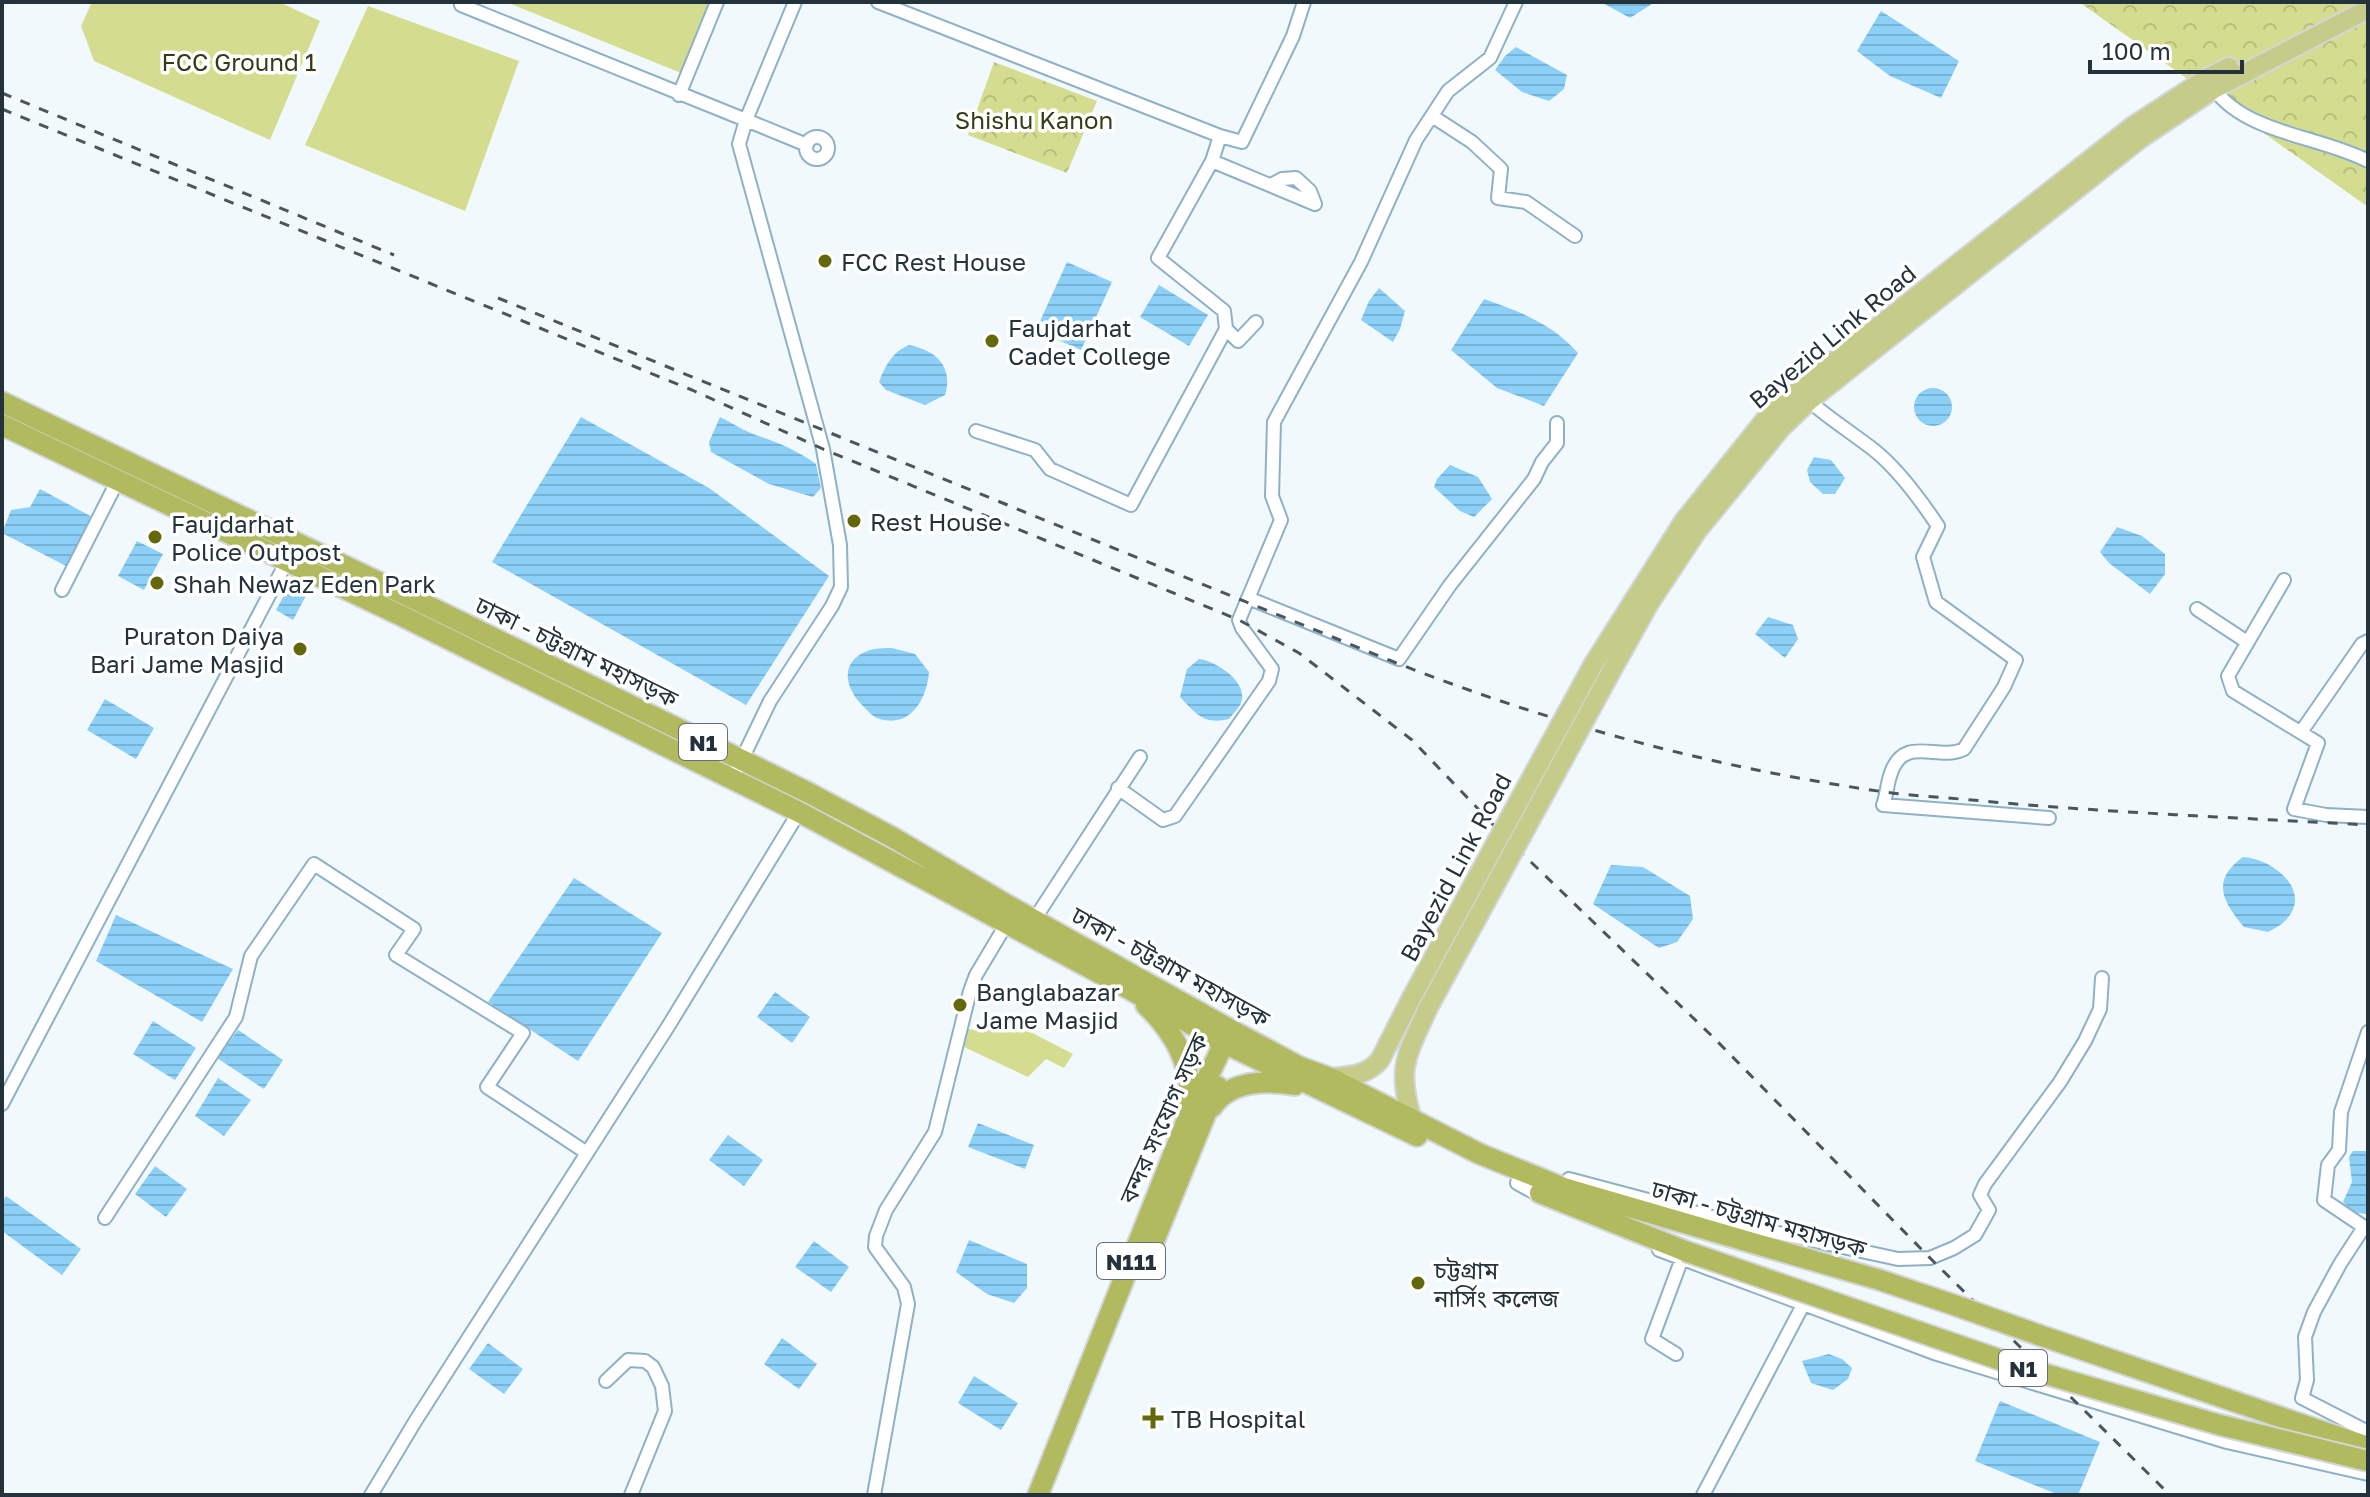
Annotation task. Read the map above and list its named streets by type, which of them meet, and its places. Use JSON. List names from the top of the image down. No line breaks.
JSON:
{"streets":{"highway":["ঢাকা - চট্টগ্রাম মহাসড়ক","N1","বন্দর সংযোগ সড়ক","N111"],"main road":["Bayezid Link Road"]},"crossings":[["Bayezid Link Road","ঢাকা - চট্টগ্রাম মহাসড়ক"],["ঢাকা - চট্টগ্রাম মহাসড়ক","বন্দর সংযোগ সড়ক"]],"parks":["FCC Ground 1","Shishu Kanon"],"places":{"other":["FCC Rest House","Faujdarhat Cadet College","Rest House","Faujdarhat Police Outpost","Shah Newaz Eden Park","Puraton Daiya Bari Jame Masjid","Banglabazar Jame Masjid","চট্টগ্রাম নার্সিং কলেজ"],"health":["TB Hospital"]},"scale_bar":"100 m"}
